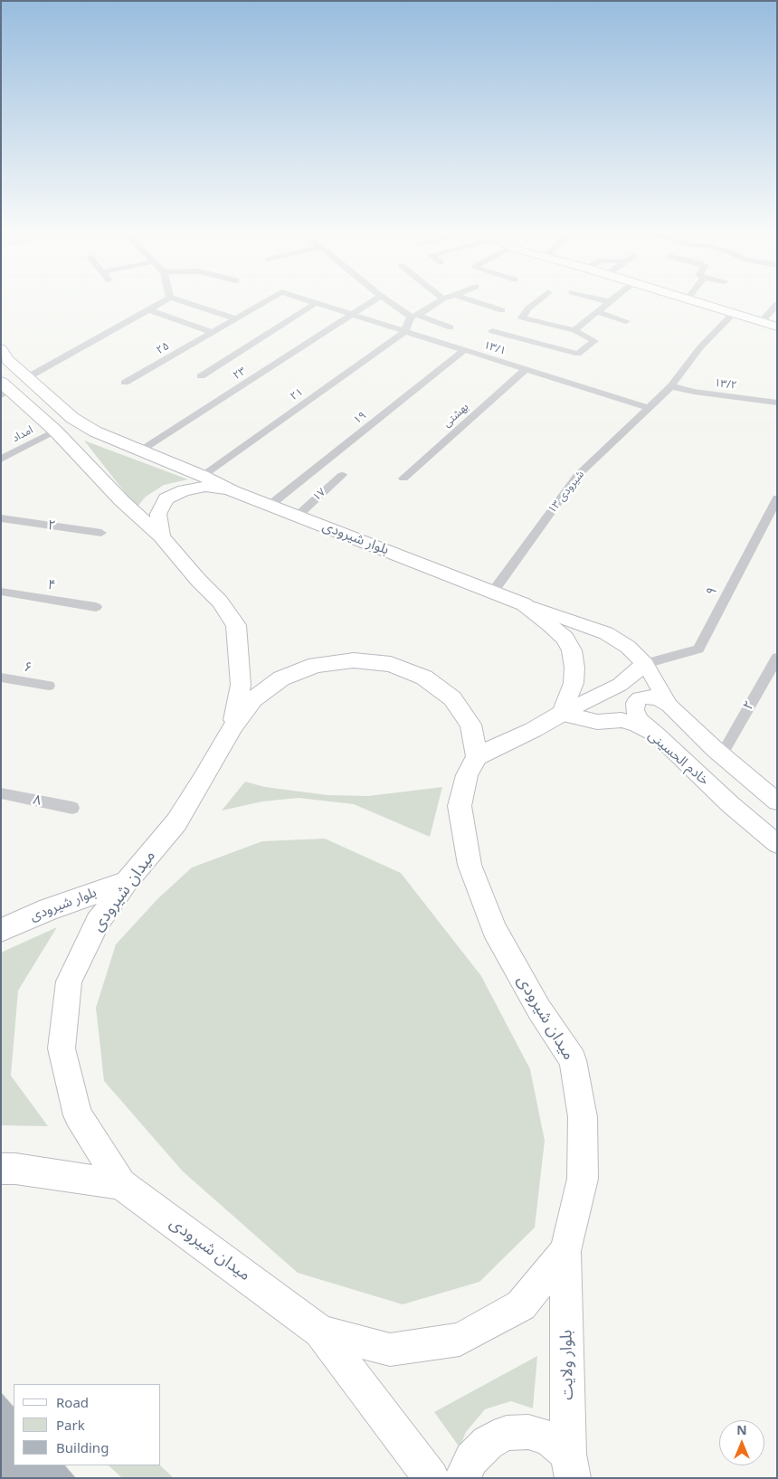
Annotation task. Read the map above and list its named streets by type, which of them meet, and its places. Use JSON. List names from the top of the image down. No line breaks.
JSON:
{"streets":{"main road":["بلوار شیرودی","خادم الحسینی","میدان شیرودی","بلوار ولایت"],"street":["۲۵","۱۳/۱","۲۳","۱۳/۲","۲۱","بهشتی","۱۹","امداد","شیرودی ۱۳","۱۷","۲","۴","۹","۶","۸"]},"crossings":[["۱۳/۱","۲۳"],["۱۳/۱","۲۱"],["۱۳/۱","بهشتی"],["۱۳/۱","۱۹"],["۱۳/۱","شیرودی ۱۳"],["۲۳","بلوار شیرودی"],["۱۳/۲","شیرودی ۱۳"],["۲۱","بلوار شیرودی"],["۱۹","بلوار شیرودی"],["شیرودی ۱۳","بلوار شیرودی"],["۱۷","بلوار شیرودی"],["بلوار شیرودی","خادم الحسینی"],["بلوار شیرودی","میدان شیرودی"],["میدان شیرودی","بلوار ولایت"]],"legend":["Road","Park","Building"],"north":"top"}
